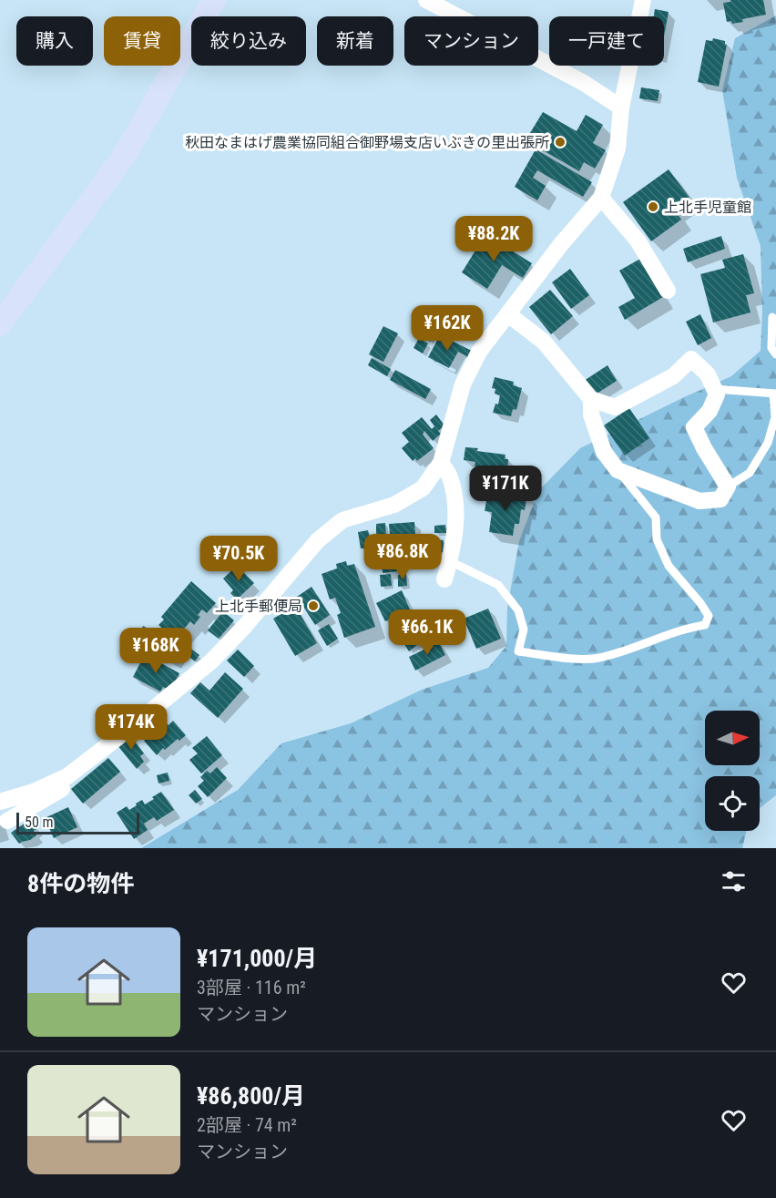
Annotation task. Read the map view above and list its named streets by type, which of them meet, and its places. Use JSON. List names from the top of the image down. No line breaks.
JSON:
{"places":["秋田なまはげ農業協同組合御野場支店いぶきの里出張所","上北手児童館","上北手郵便局"],"scale_bar":"50 m","north":"right","page":{"chip":["購入","賃貸","絞り込み","新着","マンション","一戸建て"],"price":["¥88.2K","¥162K","¥171K","¥86.8K","¥70.5K","¥66.1K","¥168K","¥174K"],"scale":"50 m","heading":"8件の物件","list":[{"name":"¥171,000/月","note":"3部屋 · 116 m² · マンション"},{"name":"¥86,800/月","note":"2部屋 · 74 m² · マンション"}]}}
